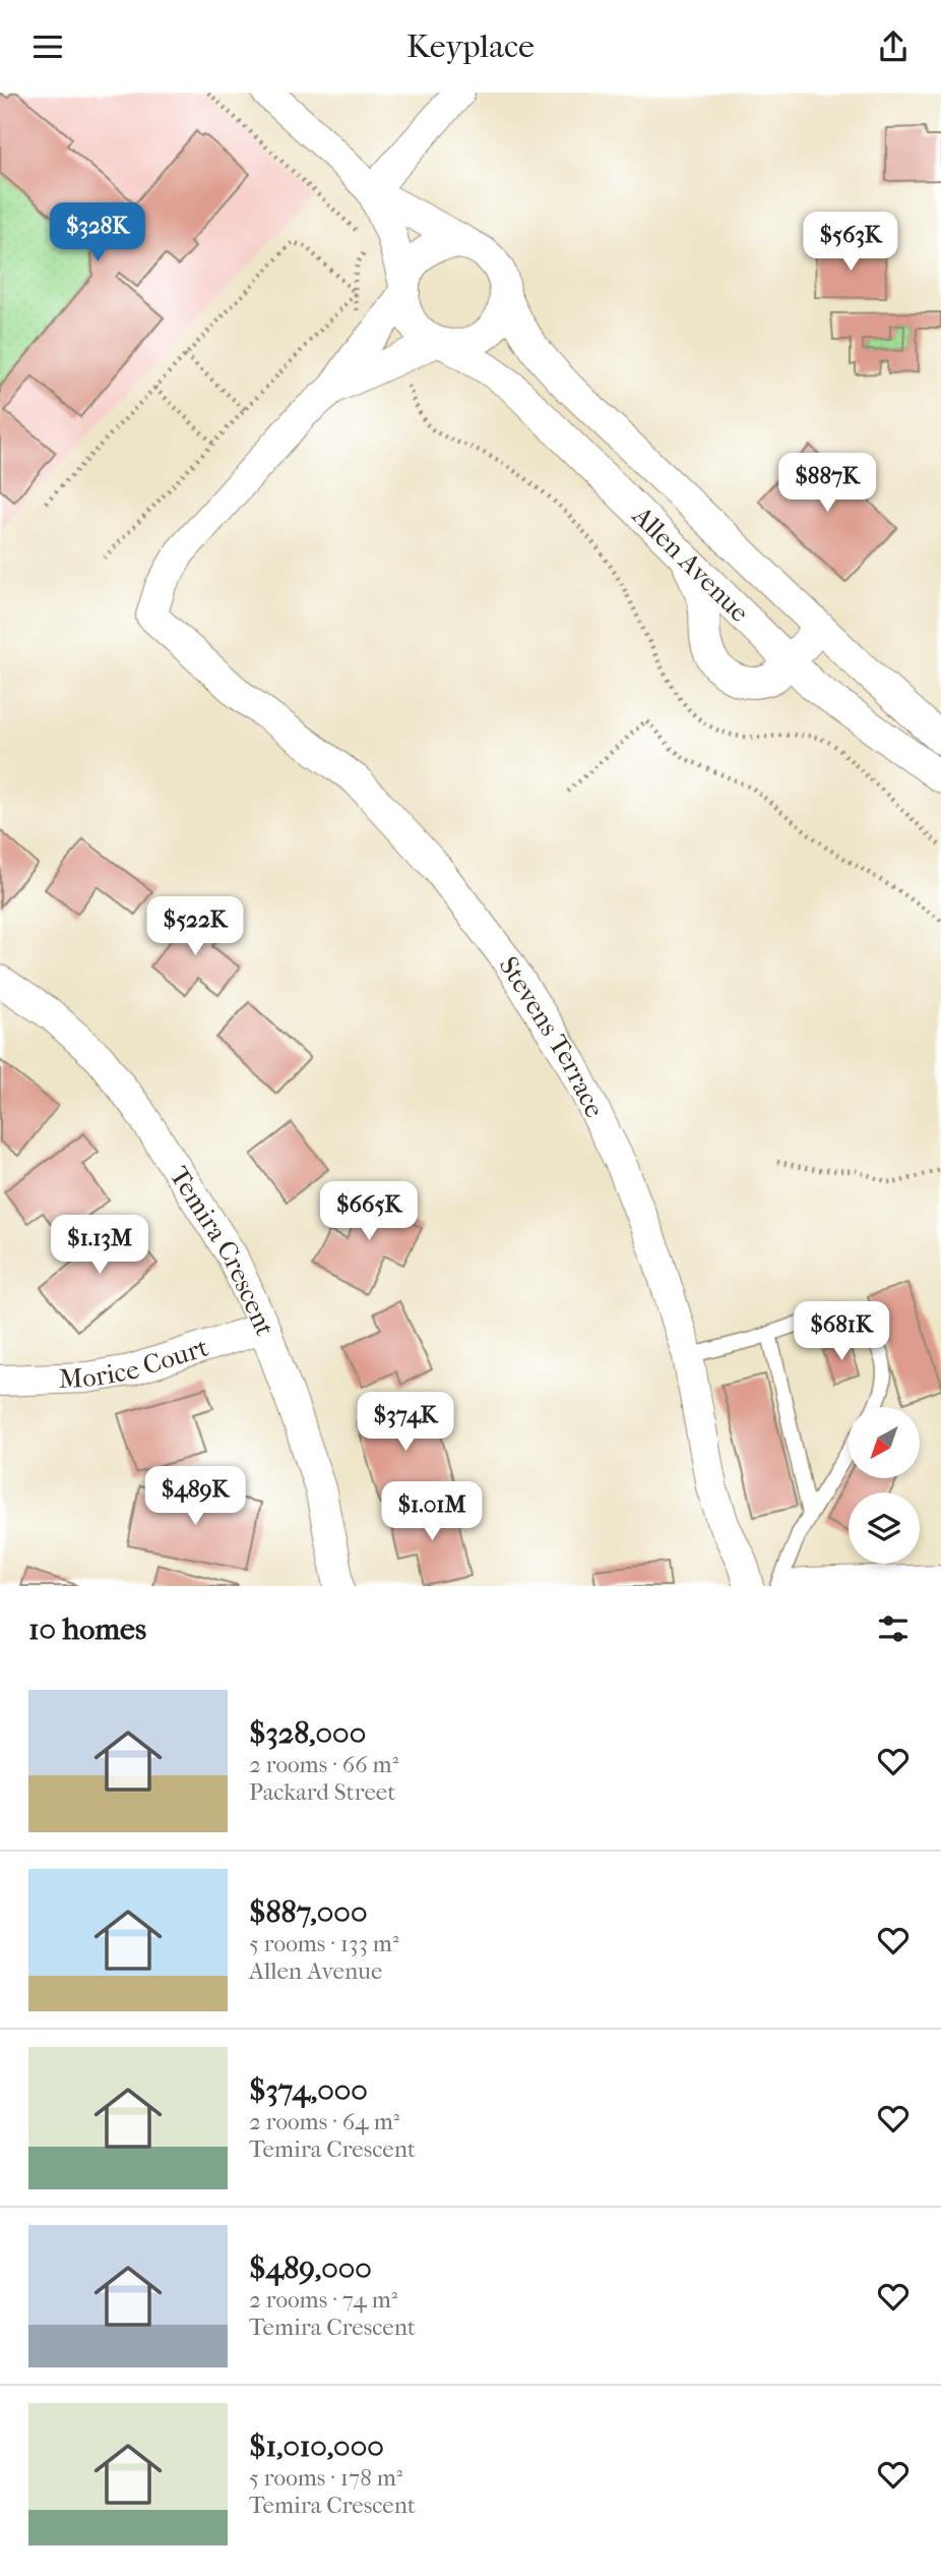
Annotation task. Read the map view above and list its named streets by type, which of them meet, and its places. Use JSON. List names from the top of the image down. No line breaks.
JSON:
{"streets":{"street":["Allen Avenue","Stevens Terrace","Temira Crescent","Morice Court"]},"crossings":[["Temira Crescent","Morice Court"]],"north":"bottom left","page":{"header":"Keyplace","price":["$328K","$563K","$887K","$522K","$665K","$1.13M","$681K","$374K","$489K","$1.01M"],"heading":"10 homes","list":[{"name":"$328,000","note":"2 rooms · 66 m² · Packard Street"},{"name":"$887,000","note":"5 rooms · 133 m² · Allen Avenue"},{"name":"$374,000","note":"2 rooms · 64 m² · Temira Crescent"},{"name":"$489,000","note":"2 rooms · 74 m² · Temira Crescent"},{"name":"$1,010,000","note":"5 rooms · 178 m² · Temira Crescent"}]}}
